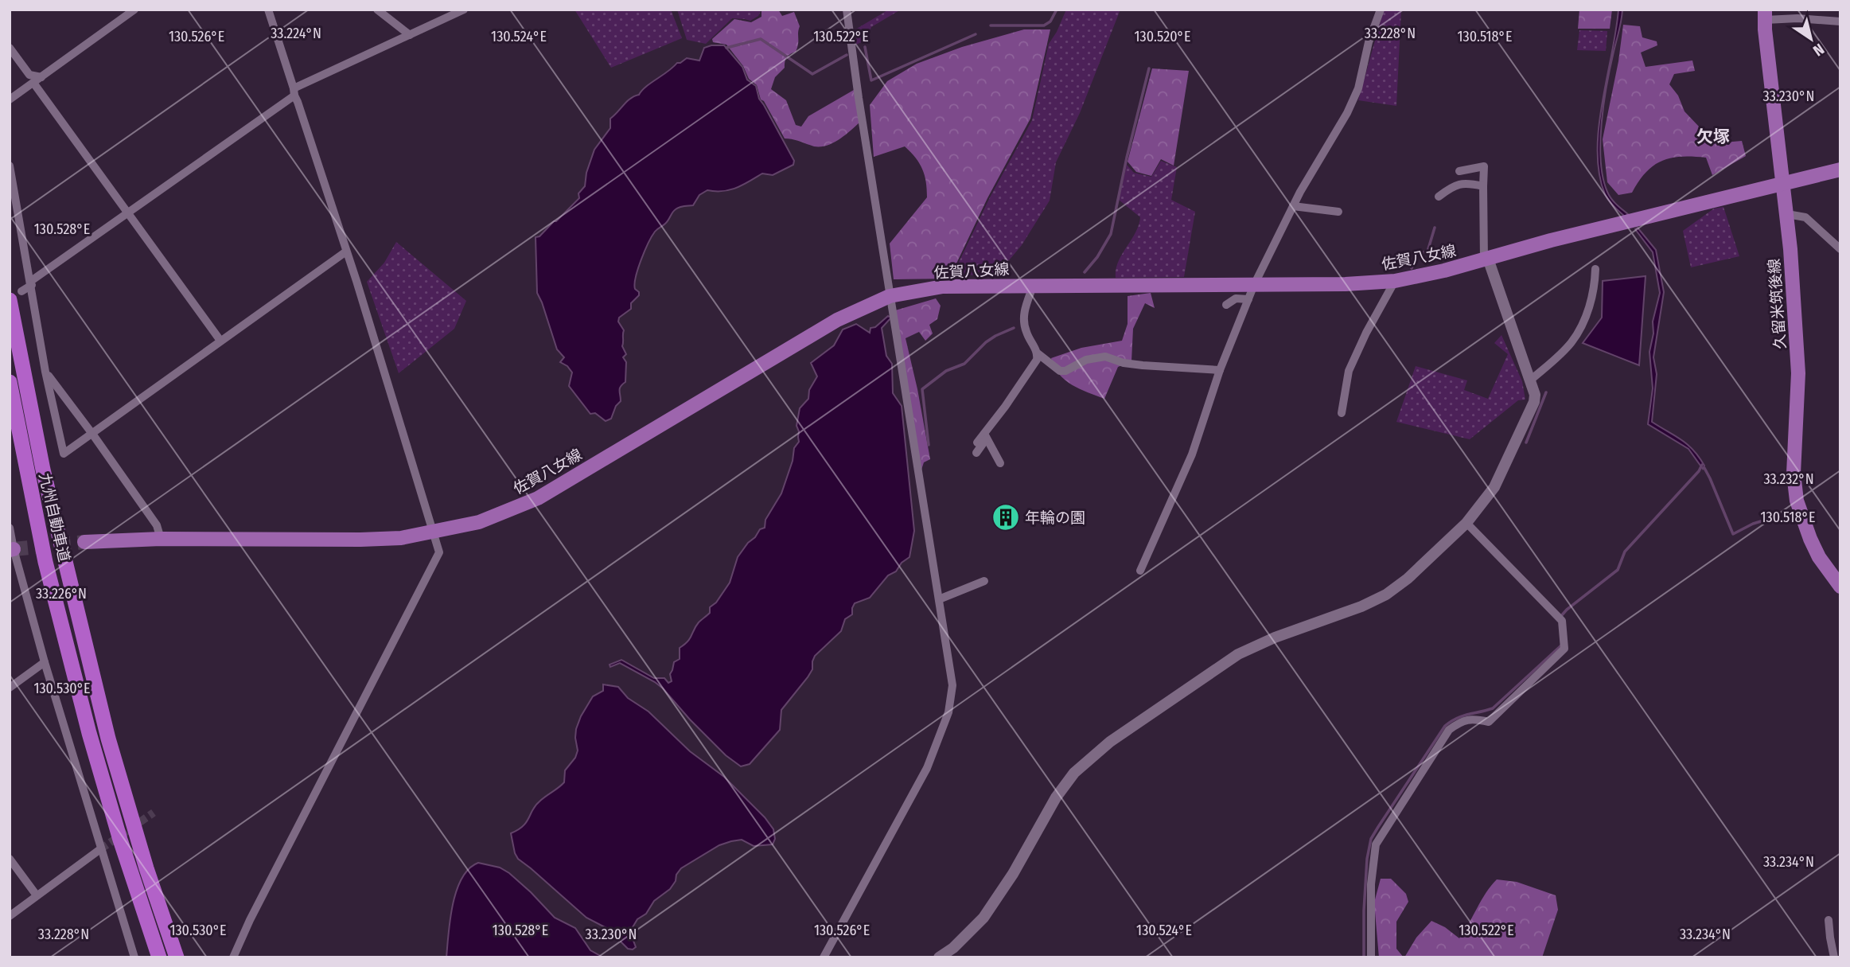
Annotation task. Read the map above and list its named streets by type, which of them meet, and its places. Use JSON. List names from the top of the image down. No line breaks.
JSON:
{"streets":{"highway":["九州自動車道"],"main road":["佐賀八女線","久留米筑後線"]},"crossings":[["佐賀八女線","久留米筑後線"]],"districts":["欠塚"],"places":{"building":["年輪の園"]},"north":"bottom right","coordinates":["33.224°N","33.228°N","130.526°E","130.524°E","130.522°E","130.520°E","130.518°E","33.230°N","130.528°E","33.232°N","33.226°N","130.530°E","33.234°N"]}
